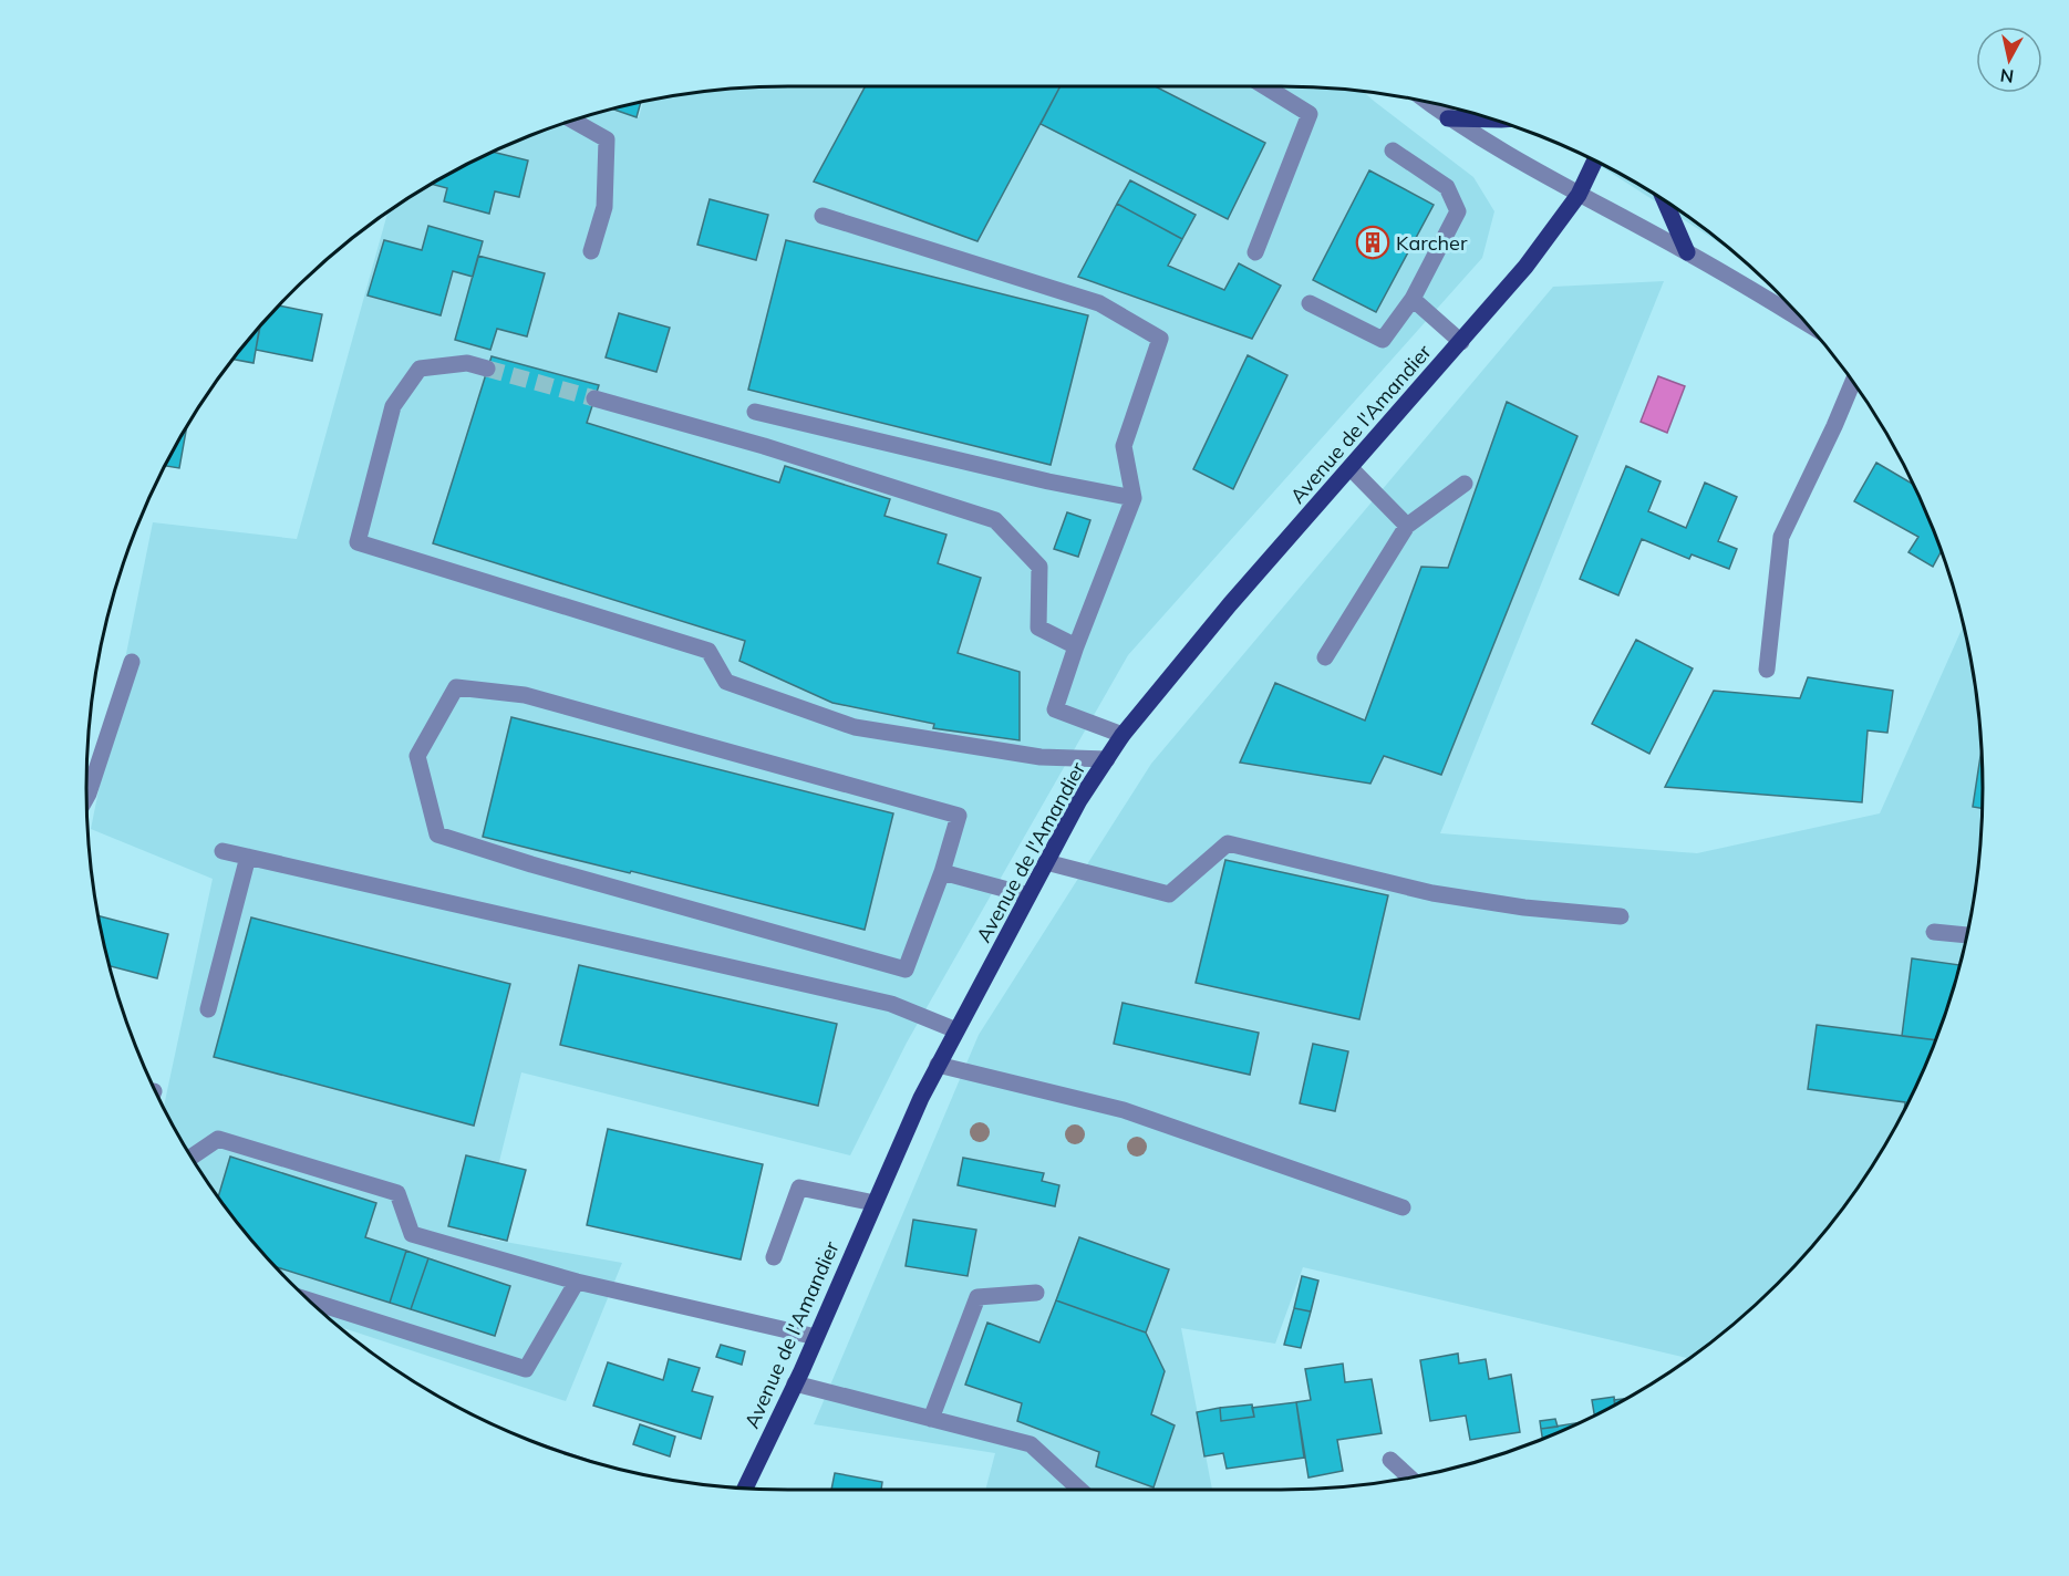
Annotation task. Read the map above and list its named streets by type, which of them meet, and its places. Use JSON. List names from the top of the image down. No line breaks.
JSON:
{"streets":{"main road":["Avenue de l'Amandier"]},"places":{"building":["Karcher"]},"north":"bottom"}
